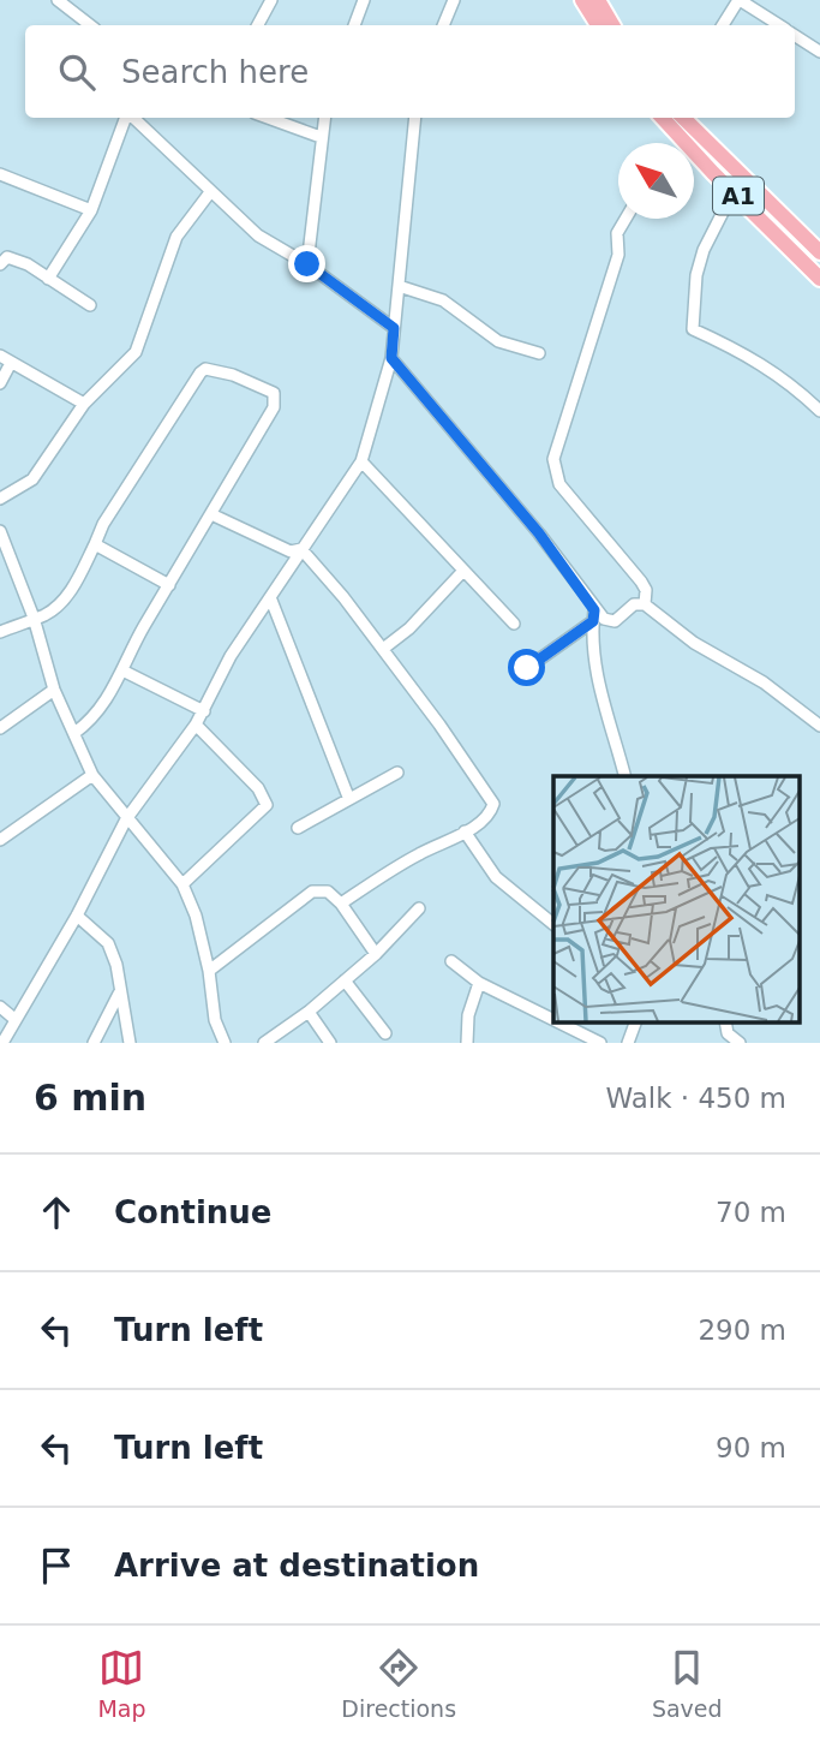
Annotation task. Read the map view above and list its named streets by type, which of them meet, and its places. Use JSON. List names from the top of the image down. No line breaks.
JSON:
{"streets":{"highway":["A1"]},"north":"top left","page":{"search":"Search here","heading":["6 min","Walk · 450 m"],"list":[["Continue","70 m"],["Turn left","290 m"],["Turn left","90 m"],"Arrive at destination"],"nav":["Map","Directions","Saved"]}}
